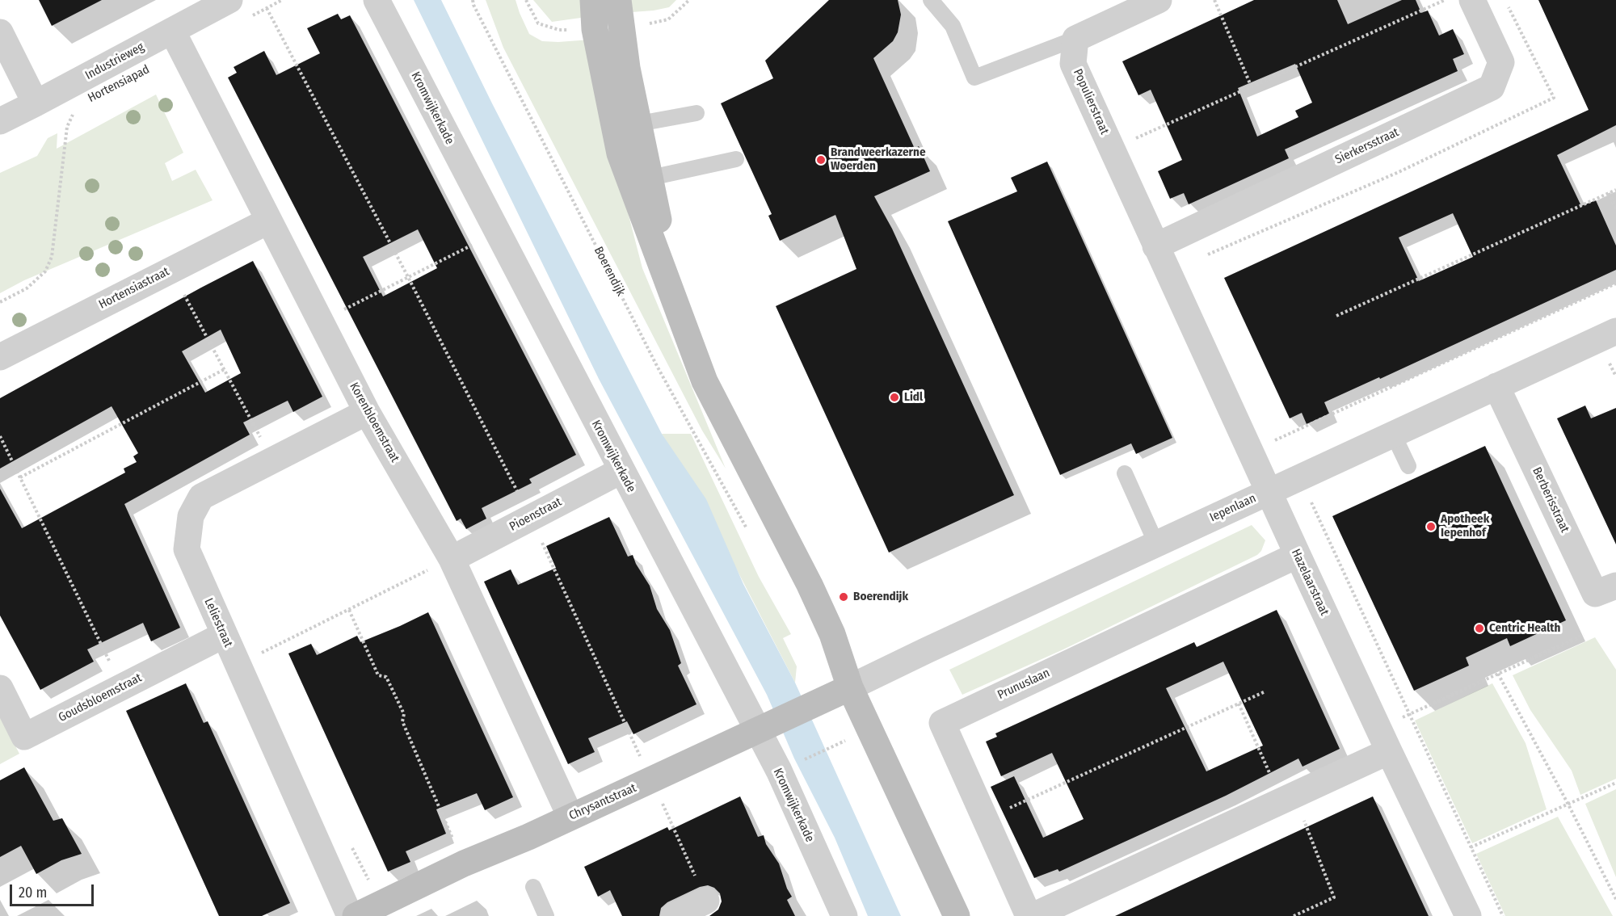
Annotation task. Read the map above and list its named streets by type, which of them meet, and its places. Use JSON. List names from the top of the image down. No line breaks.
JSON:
{"streets":{"main road":["Chrysantstraat"],"street":["Industrieweg","Populierstraat","Kromwijkerkade","Sierkersstraat","Hortensiastraat","Korenbloemstraat","Berberisstraat","Iepenlaan","Pioenstraat","Hazelaarstraat","Leliestraat","Prunuslaan","Goudsbloemstraat"],"path":["Hortensiapad","Boerendijk"]},"crossings":[["Industrieweg","Korenbloemstraat"],["Populierstraat","Sierkersstraat"],["Populierstraat","Hazelaarstraat"],["Kromwijkerkade","Pioenstraat"],["Kromwijkerkade","Chrysantstraat"],["Sierkersstraat","Hazelaarstraat"],["Hortensiastraat","Korenbloemstraat"],["Korenbloemstraat","Pioenstraat"],["Korenbloemstraat","Leliestraat"],["Korenbloemstraat","Chrysantstraat"],["Berberisstraat","Iepenlaan"],["Iepenlaan","Hazelaarstraat"],["Iepenlaan","Chrysantstraat"],["Hazelaarstraat","Prunuslaan"],["Leliestraat","Goudsbloemstraat"]],"places":["Brandweerkazerne Woerden","Lidl","Apotheek Iepenhof","Boerendijk","Centric Health"],"scale_bar":"20 m"}
